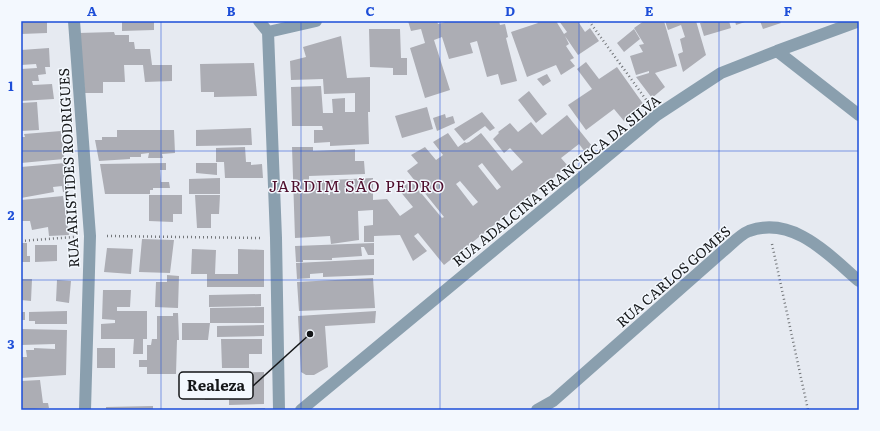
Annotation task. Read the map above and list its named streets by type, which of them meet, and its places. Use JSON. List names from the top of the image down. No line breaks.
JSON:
{"streets":{"street":["RUA ARISTIDES RODRIGUES","RUA ADALCINA FRANCISCA DA SILVA","RUA CARLOS GOMES"]},"districts":["JARDIM SÃO PEDRO"],"places":["Realeza"],"grid":{"columns":["A","B","C","D","E","F"],"rows":["1","2","3"]}}
